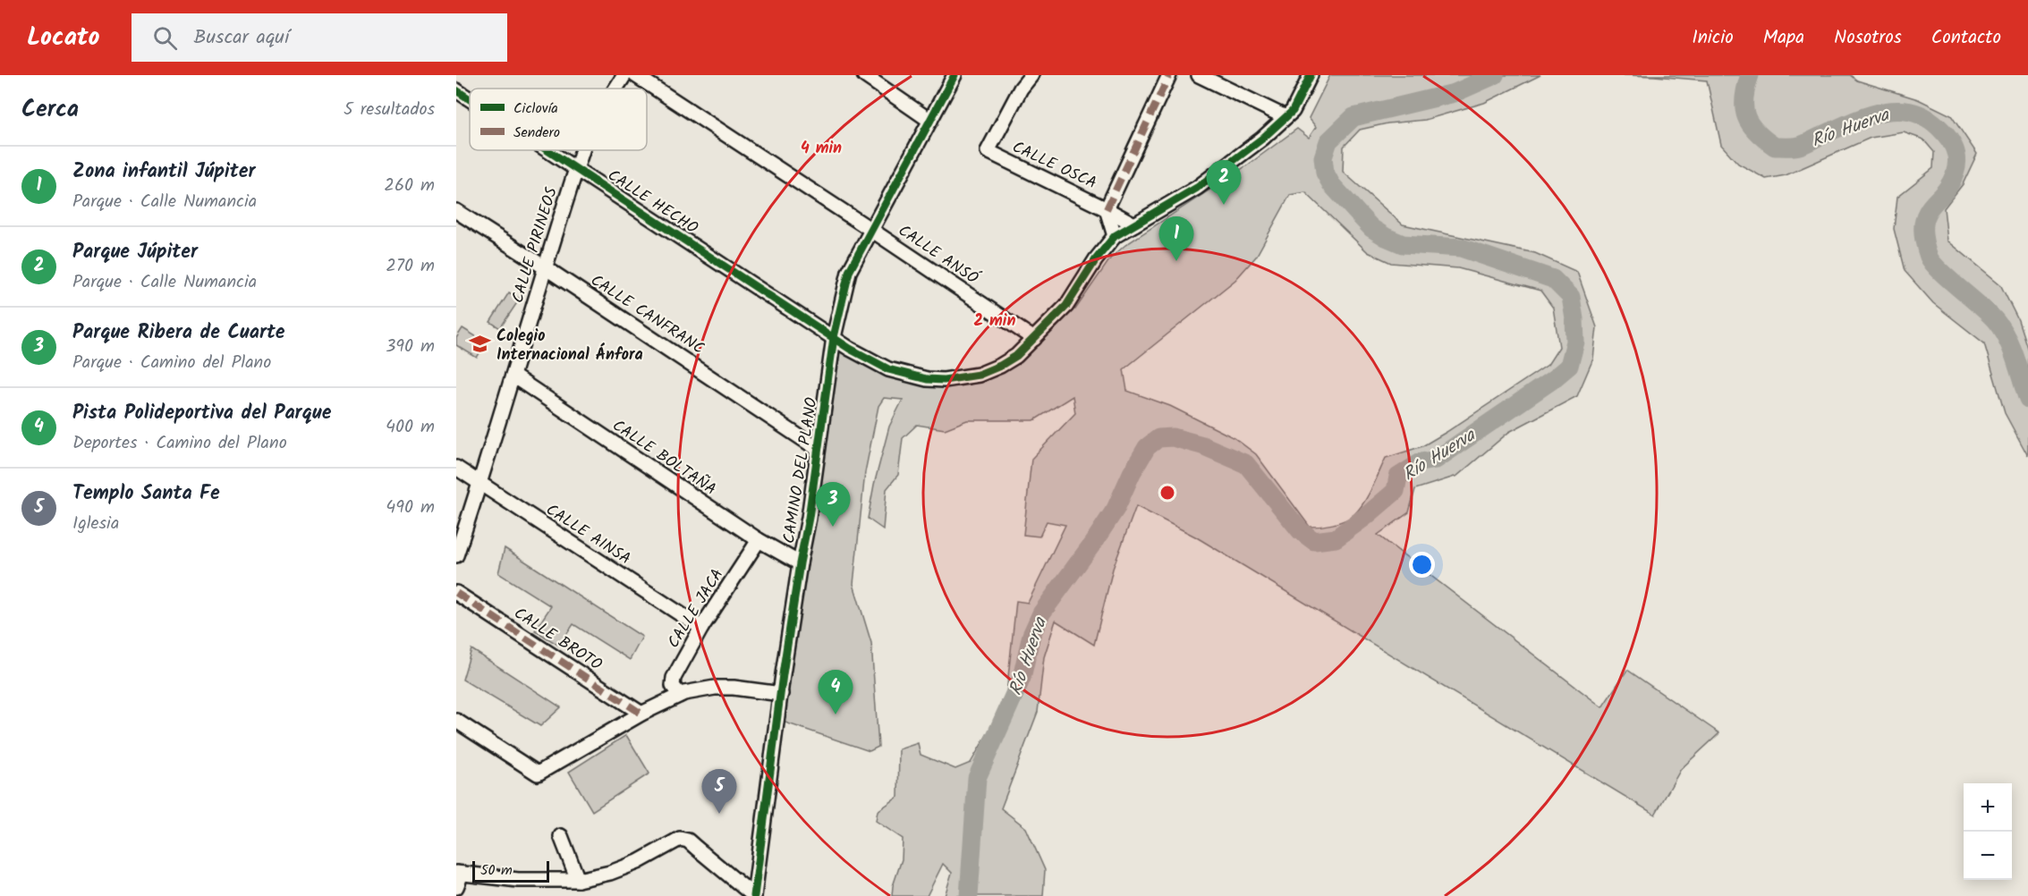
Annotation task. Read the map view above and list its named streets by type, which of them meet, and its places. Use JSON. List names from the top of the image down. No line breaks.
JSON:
{"streets":{"street":["CALLE OSCA","CALLE HECHO","CALLE PIRINEOS","CALLE ANSÓ","CALLE CANFRANC","CALLE BOLTAÑA","CAMINO DEL PLANO","CALLE AINSA","CALLE JACA","CALLE BROTO"]},"crossings":[["CALLE OSCA","CALLE HECHO"],["CALLE HECHO","CALLE PIRINEOS"],["CALLE HECHO","CALLE ANSÓ"],["CALLE HECHO","CAMINO DEL PLANO"],["CALLE PIRINEOS","CALLE CANFRANC"],["CALLE PIRINEOS","CALLE BOLTAÑA"],["CALLE PIRINEOS","CALLE AINSA"],["CALLE ANSÓ","CAMINO DEL PLANO"],["CALLE CANFRANC","CAMINO DEL PLANO"],["CALLE BOLTAÑA","CAMINO DEL PLANO"],["CALLE BOLTAÑA","CALLE JACA"],["CALLE AINSA","CALLE JACA"]],"water":["Río Huerva"],"places":{"school or university":["Colegio Internacional Ánfora"]},"legend":["Ciclovía","Sendero"],"scale_bar":"50 m","page":{"header":"Locato","search":"Buscar aquí","nav":["Inicio","Mapa","Nosotros","Contacto"],"heading":["Cerca","5 resultados"],"list":[{"mark":"1","name":"Zona infantil Júpiter","note":"Parque · Calle Numancia","value":"260 m"},{"mark":"2","name":"Parque Júpiter","note":"Parque · Calle Numancia","value":"270 m"},{"mark":"3","name":"Parque Ribera de Cuarte","note":"Parque · Camino del Plano","value":"390 m"},{"mark":"4","name":"Pista Polideportiva del Parque","note":"Deportes · Camino del Plano","value":"400 m"},{"mark":"5","name":"Templo Santa Fe","note":"Iglesia","value":"490 m"}],"pins":["2","1","3","4","5"],"map_buttons":["+","−"],"scale":"50 m"},"rings":["4 min","2 min"]}
